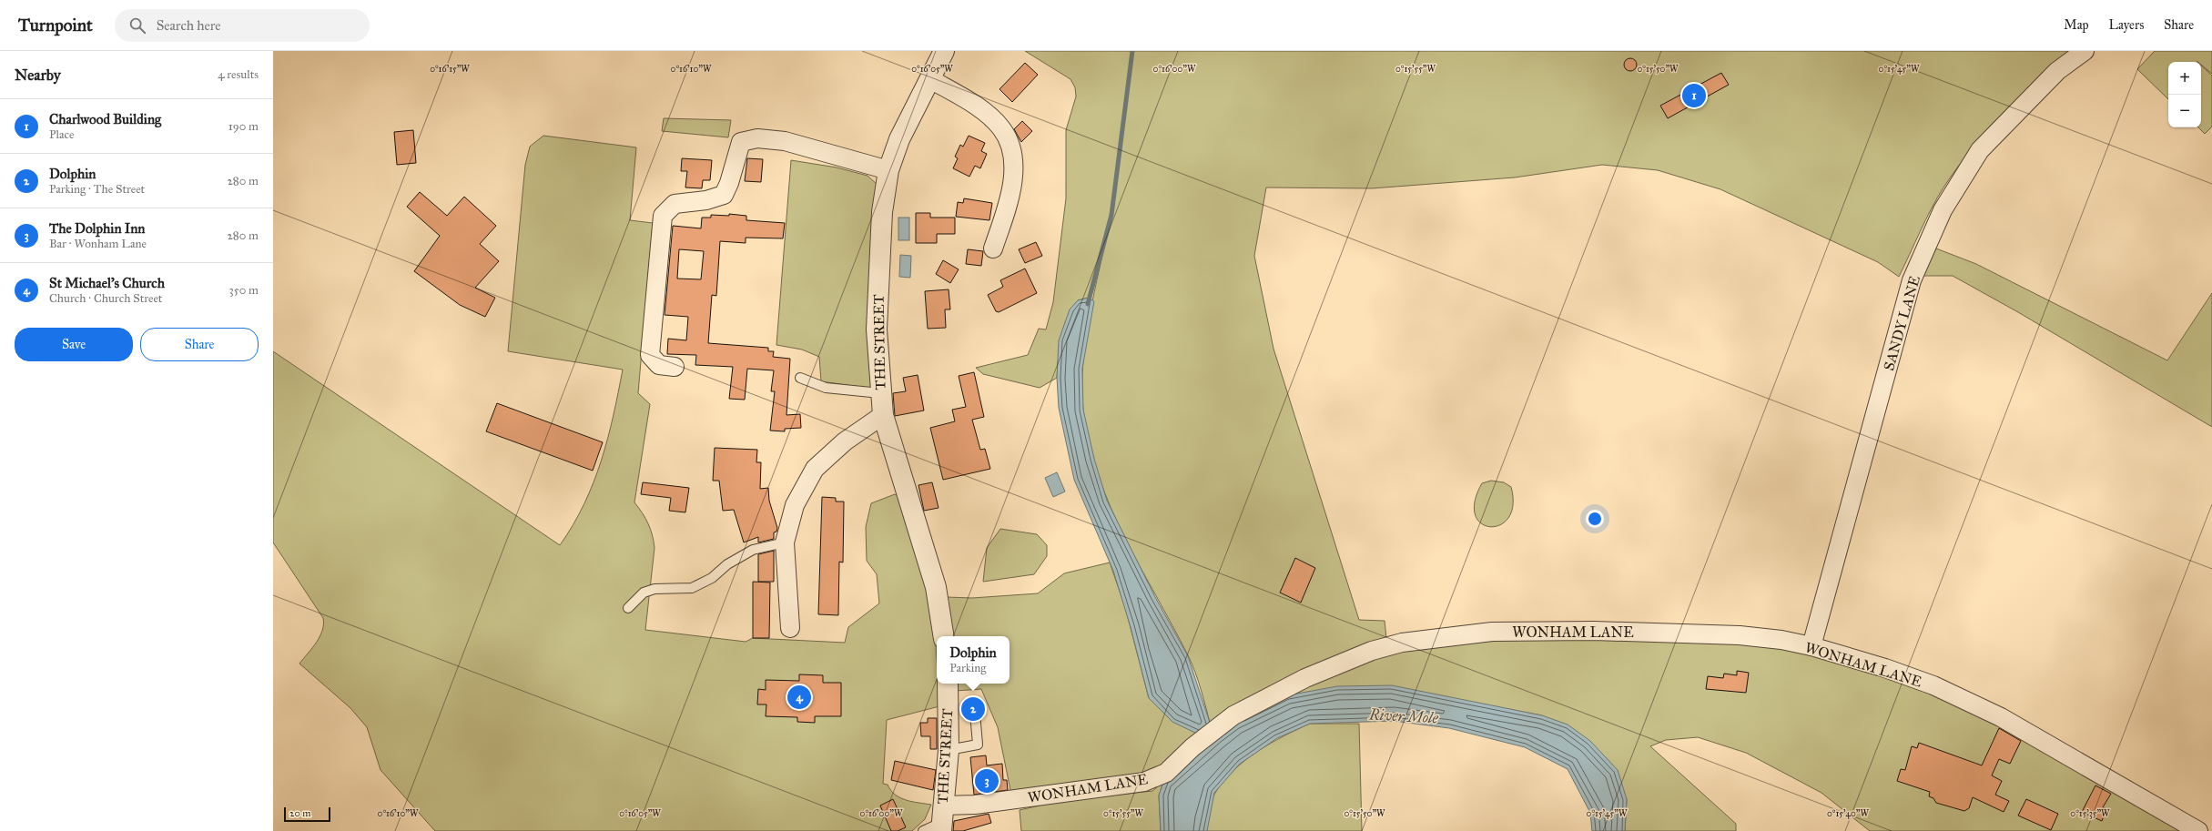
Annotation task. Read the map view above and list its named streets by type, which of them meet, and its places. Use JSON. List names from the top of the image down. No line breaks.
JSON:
{"streets":{"street":["SANDY LANE","THE STREET","WONHAM LANE"]},"crossings":[["SANDY LANE","WONHAM LANE"],["THE STREET","WONHAM LANE"]],"water":["River Mole"],"scale_bar":"20 m","page":{"header":"Turnpoint","search":"Search here","nav":["Map","Layers","Share"],"heading":["Nearby","4 results"],"map_buttons":["+","−"],"pins":["1","4","2","3"],"list":[{"mark":"1","name":"Charlwood Building","note":"Place","value":"190 m"},{"mark":"2","name":"Dolphin","note":"Parking · The Street","value":"280 m"},{"mark":"3","name":"The Dolphin Inn","note":"Bar · Wonham Lane","value":"280 m"},{"mark":"4","name":"St Michael's Church","note":"Church · Church Street","value":"350 m"}],"buttons":["Save","Share"],"popup":["Dolphin","Parking"],"scale":"20 m"},"coordinates":["0°16'15\"W","0°16'10\"W","0°16'05\"W","0°16'00\"W","0°15'55\"W","0°15'50\"W","0°15'45\"W","0°15'40\"W","0°15'35\"W"]}
